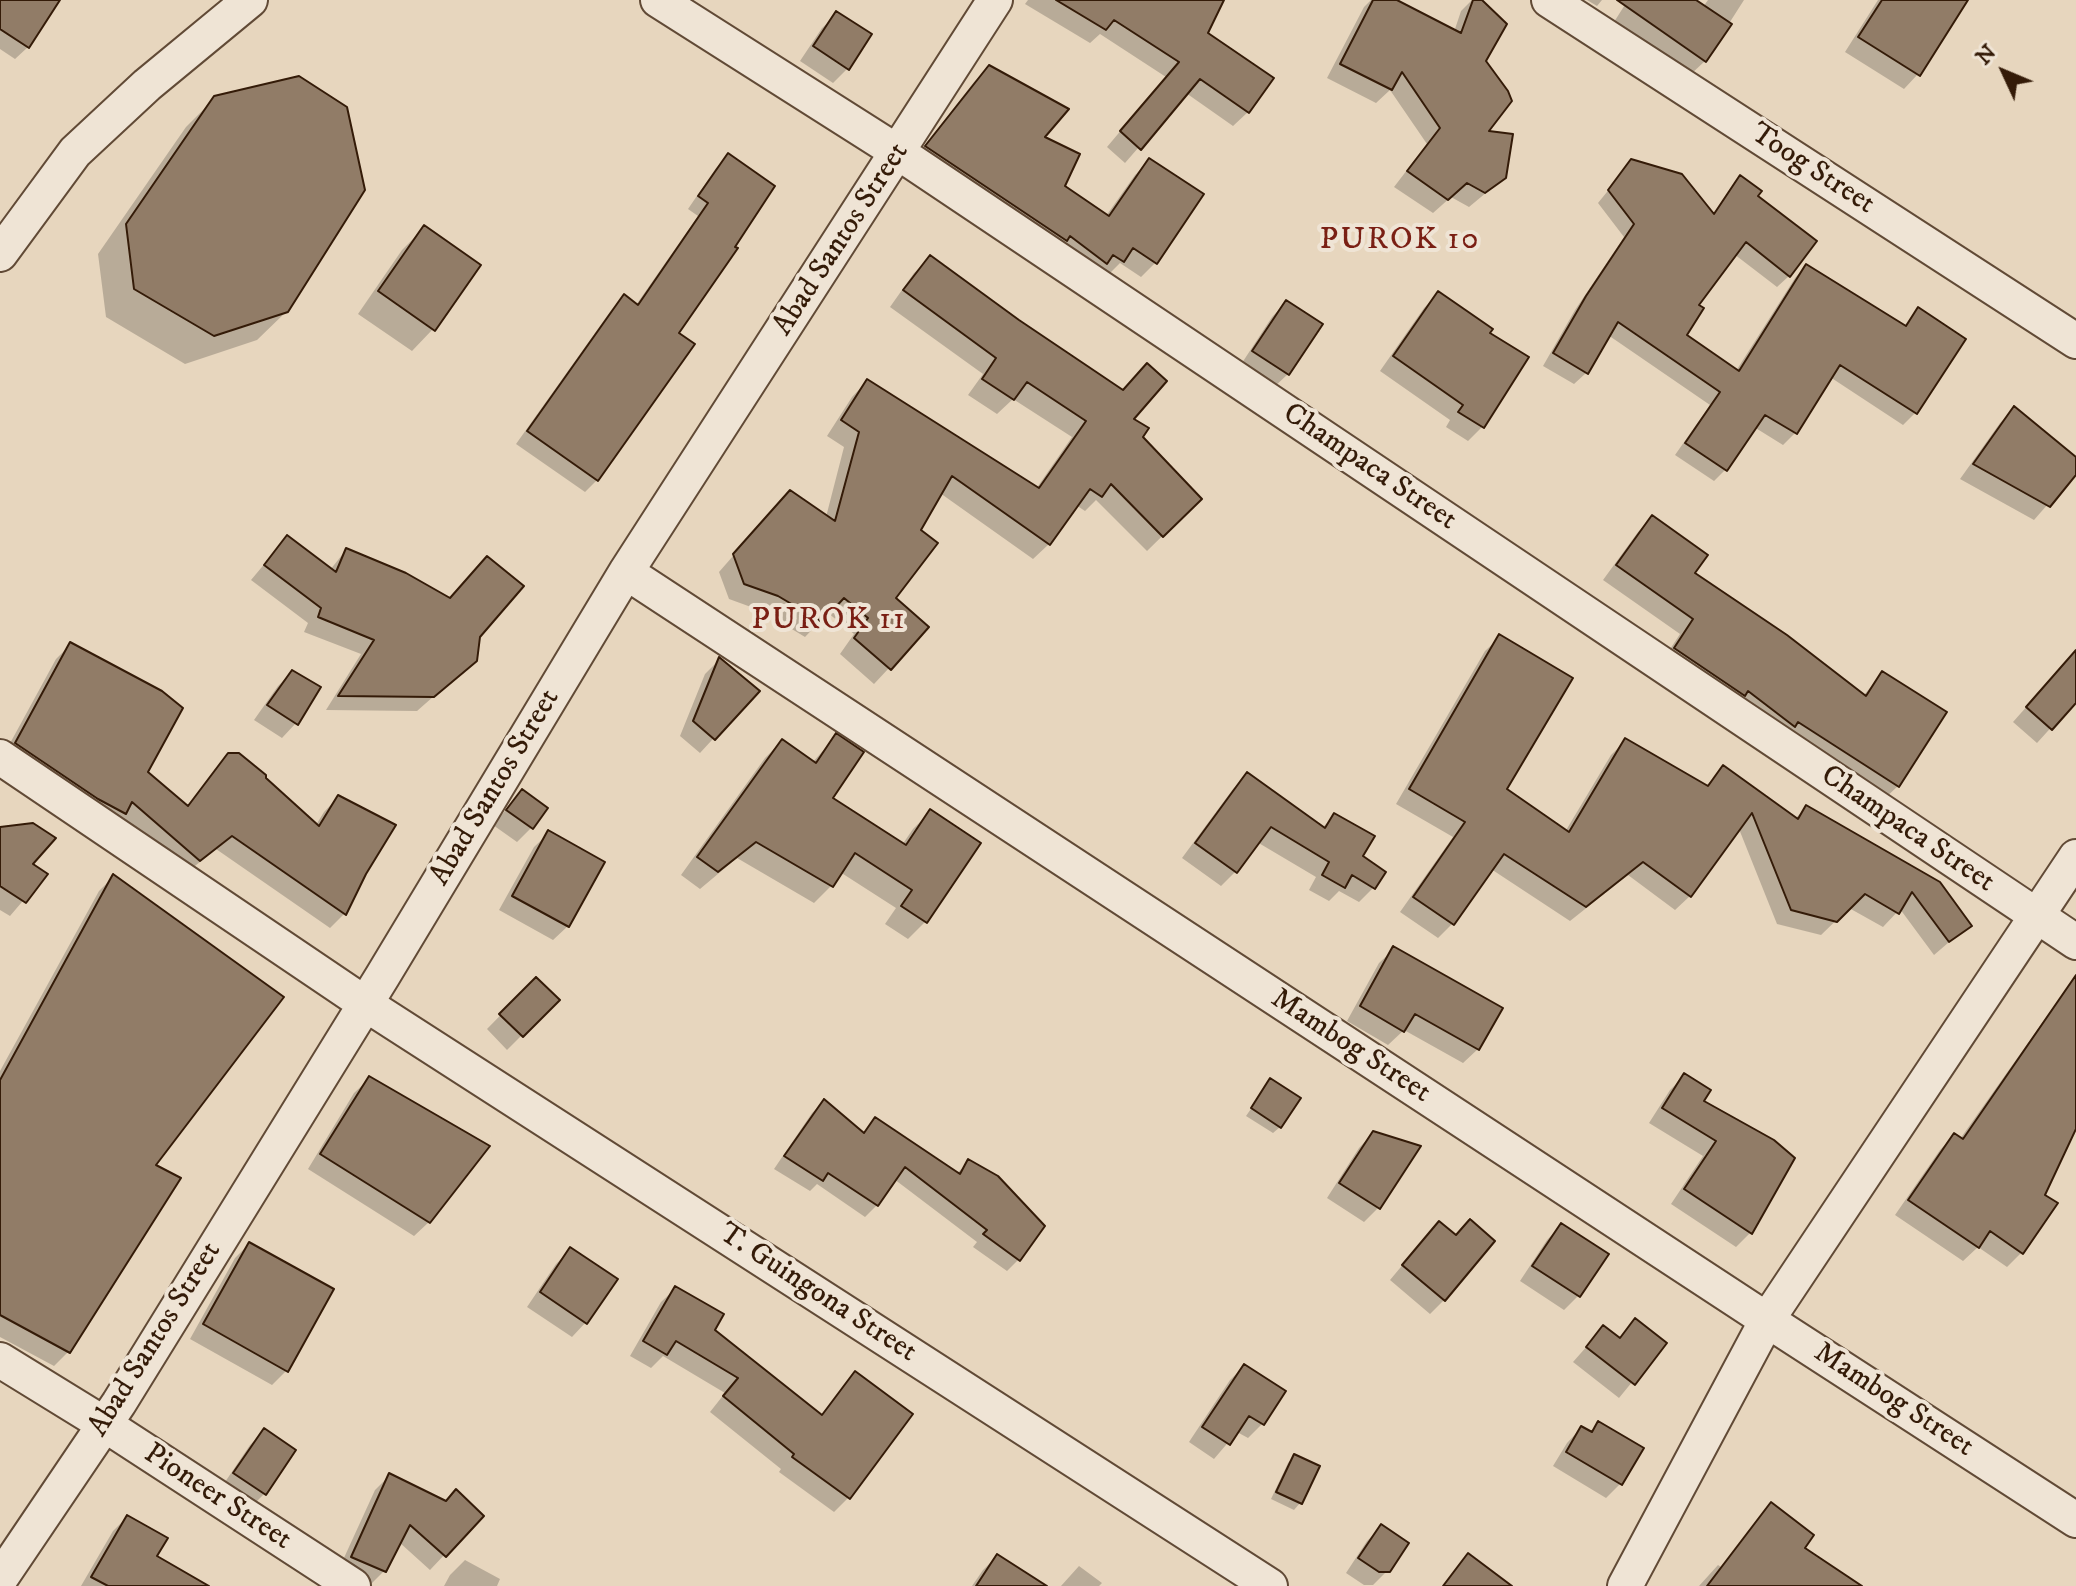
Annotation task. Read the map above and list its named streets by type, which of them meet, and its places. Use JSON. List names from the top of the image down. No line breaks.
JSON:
{"streets":{"street":["Toog Street","Abad Santos Street","Champaca Street","Mambog Street","T. Guingona Street","Pioneer Street"]},"crossings":[["Abad Santos Street","Champaca Street"],["Abad Santos Street","Mambog Street"],["Abad Santos Street","T. Guingona Street"],["Abad Santos Street","Pioneer Street"]],"districts":["PUROK 10","PUROK 11"],"north":"top left"}
